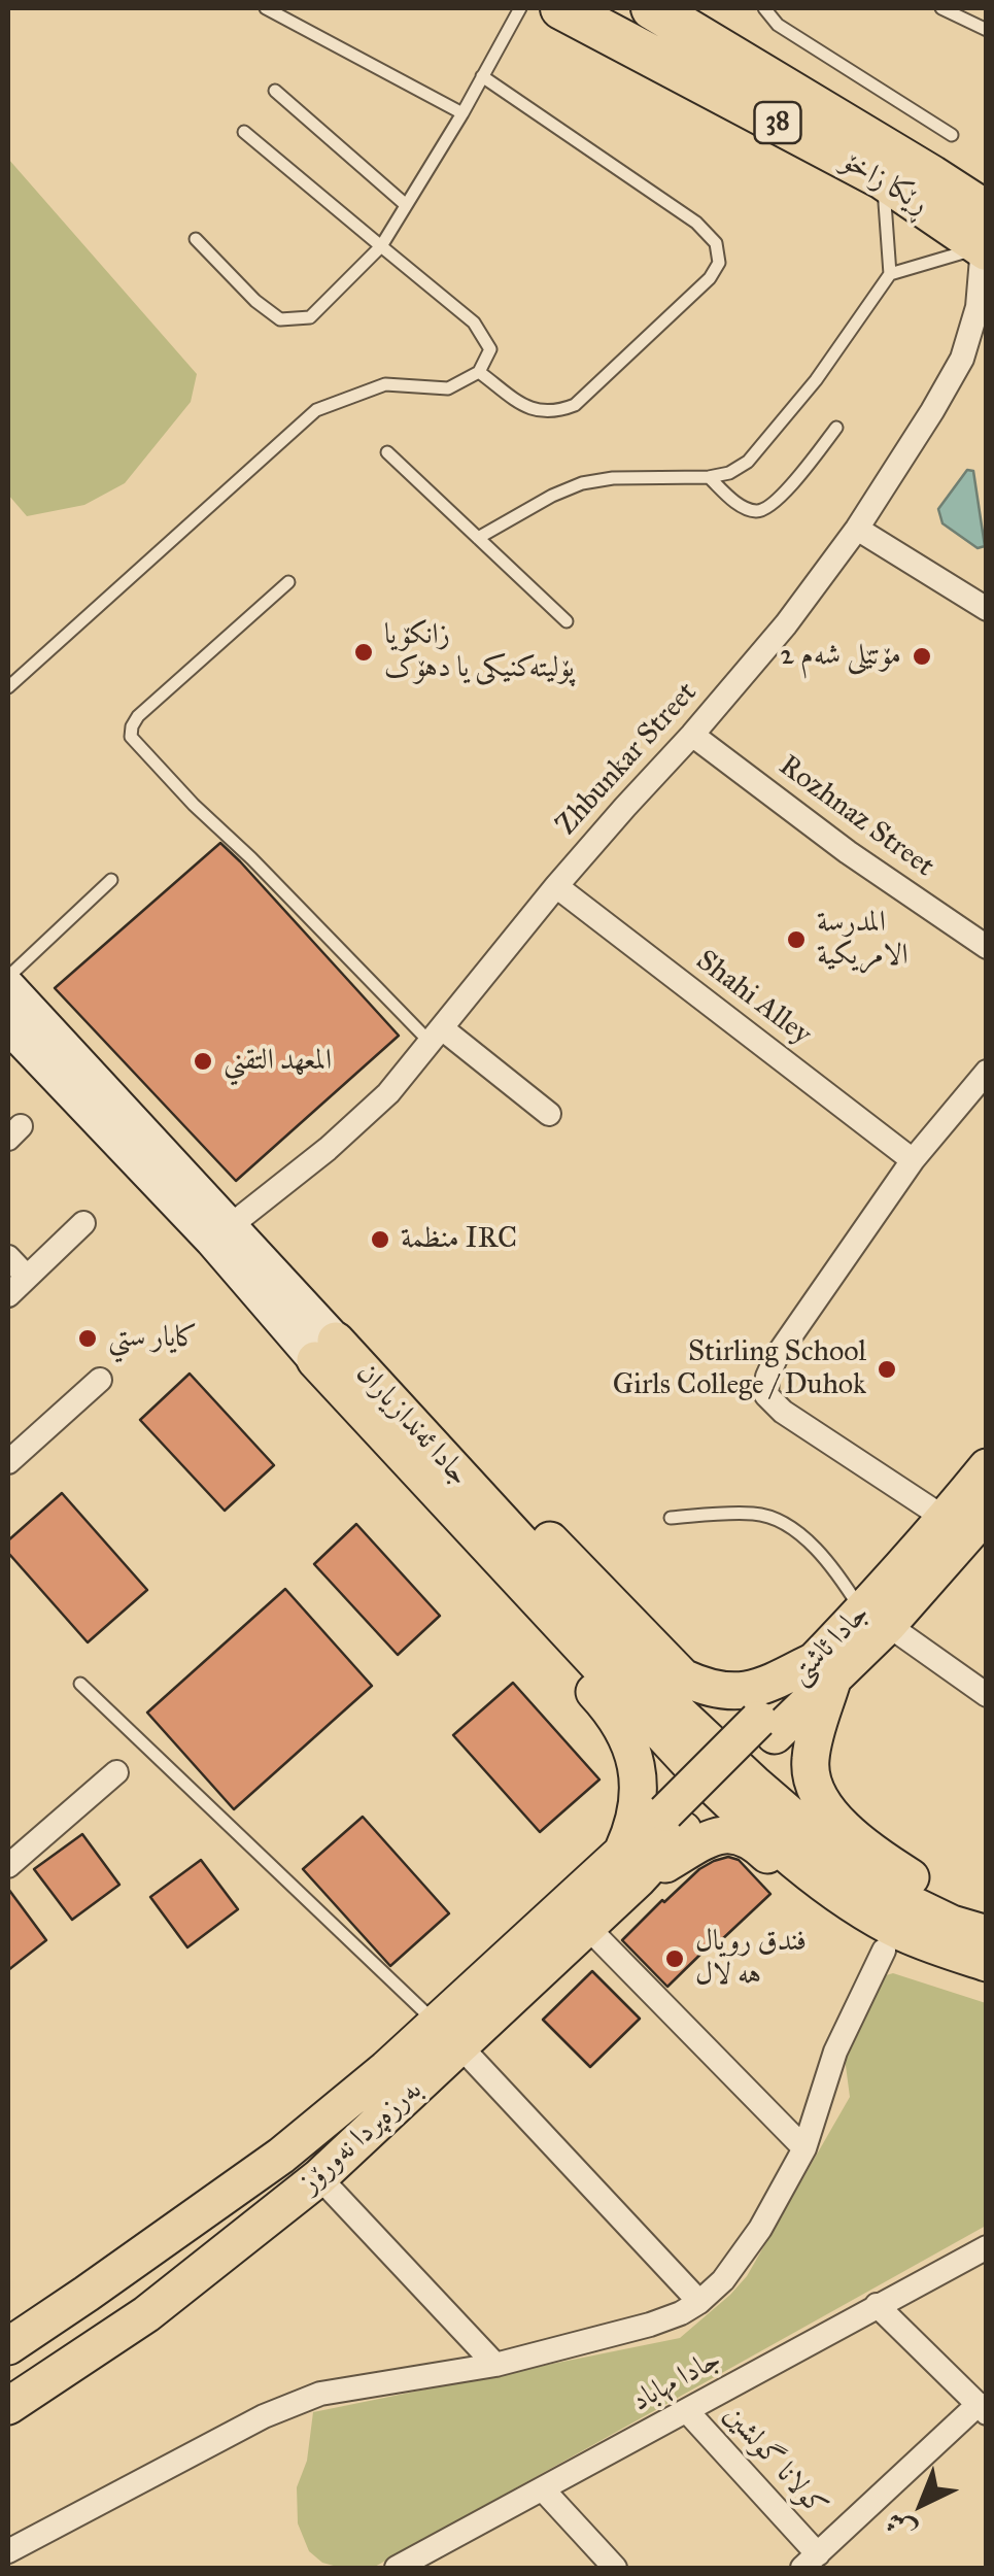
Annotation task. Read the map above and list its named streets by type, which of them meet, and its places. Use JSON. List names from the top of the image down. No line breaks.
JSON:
{"streets":{"highway":["38","ڕێکا زاخۆ"],"main road":["جادا ئەندازیاران","جادا ئاشتی","بەرزەپردا نەورۆز"],"street":["Zhbunkar Street","Rozhnaz Street","Shahi Alley","جادا مهاباد","کولانا گولشین"]},"crossings":[["ڕێکا زاخۆ","Zhbunkar Street"],["Zhbunkar Street","Rozhnaz Street"],["Zhbunkar Street","Shahi Alley"],["Zhbunkar Street","جادا ئەندازیاران"],["جادا ئاشتی","بەرزەپردا نەورۆز"],["جادا مهاباد","کولانا گولشین"]],"places":["زانکۆیا پۆلیتەکنیکی یا دهۆک","مۆتێلی شەم 2","المدرسة الامريكية","المعهد التقني","منظمة IRC","كايار ستي","Stirling School Girls College / Duhok","فندق رويال هه لال"],"north":"bottom left"}
